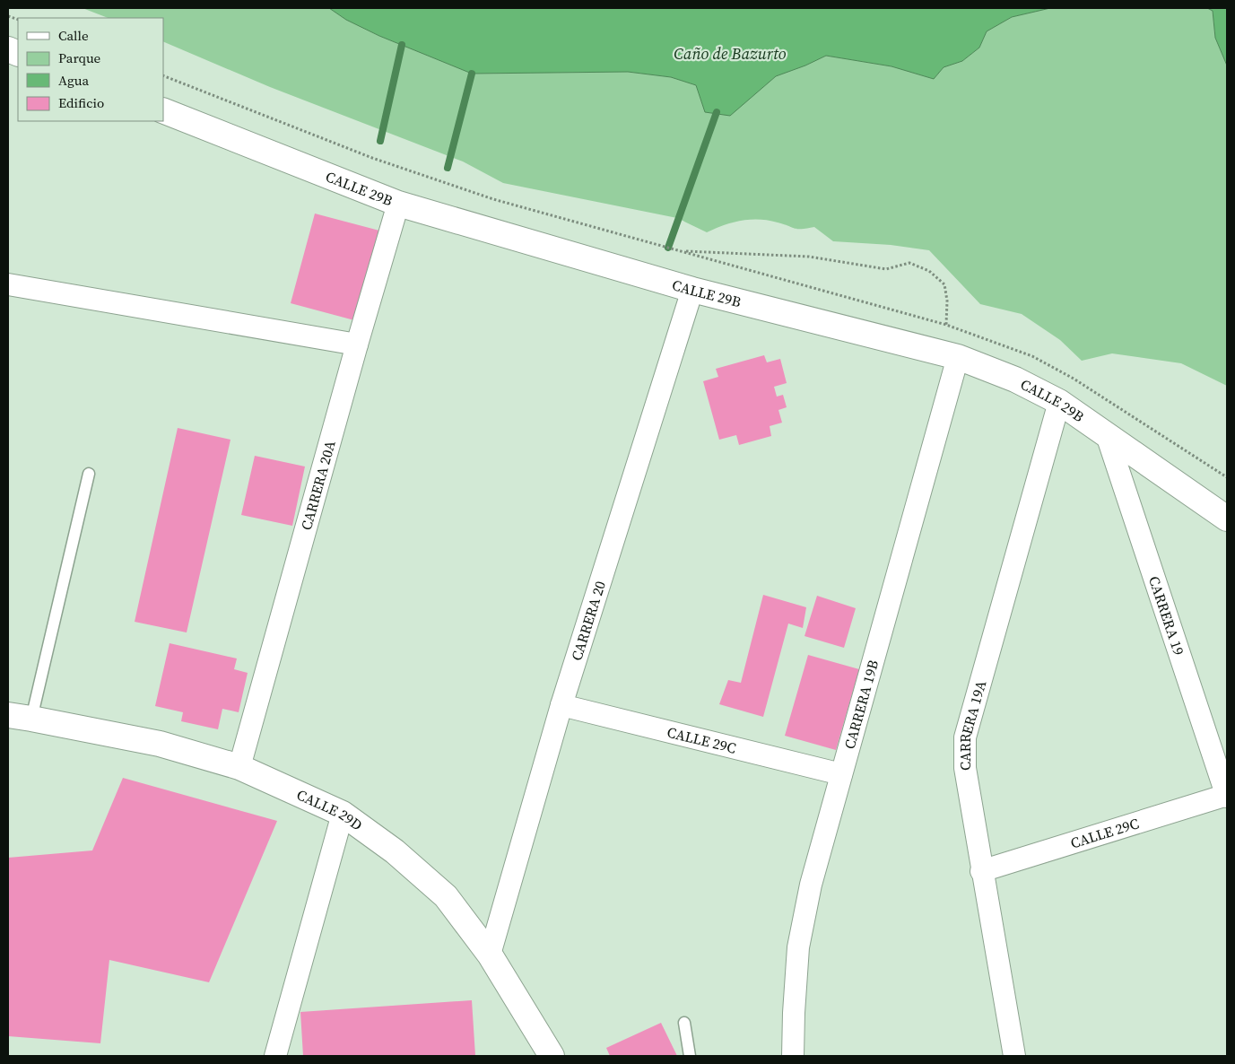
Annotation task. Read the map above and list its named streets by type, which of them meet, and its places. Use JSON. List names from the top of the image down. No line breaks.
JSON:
{"streets":{"main road":["CALLE 29B","CALLE 29D"],"street":["CARRERA 20A","CARRERA 19","CARRERA 20","CARRERA 19B","CARRERA 19A","CALLE 29C"]},"crossings":[["CALLE 29B","CARRERA 20A"],["CALLE 29B","CARRERA 19"],["CALLE 29B","CARRERA 20"],["CALLE 29B","CARRERA 19B"],["CALLE 29B","CARRERA 19A"],["CARRERA 20A","CALLE 29D"],["CARRERA 19","CALLE 29C"],["CARRERA 20","CALLE 29C"],["CARRERA 20","CALLE 29D"],["CARRERA 19B","CALLE 29C"],["CARRERA 19A","CALLE 29C"]],"water":["Caño de Bazurto"],"legend":["Calle","Parque","Agua","Edificio"]}
